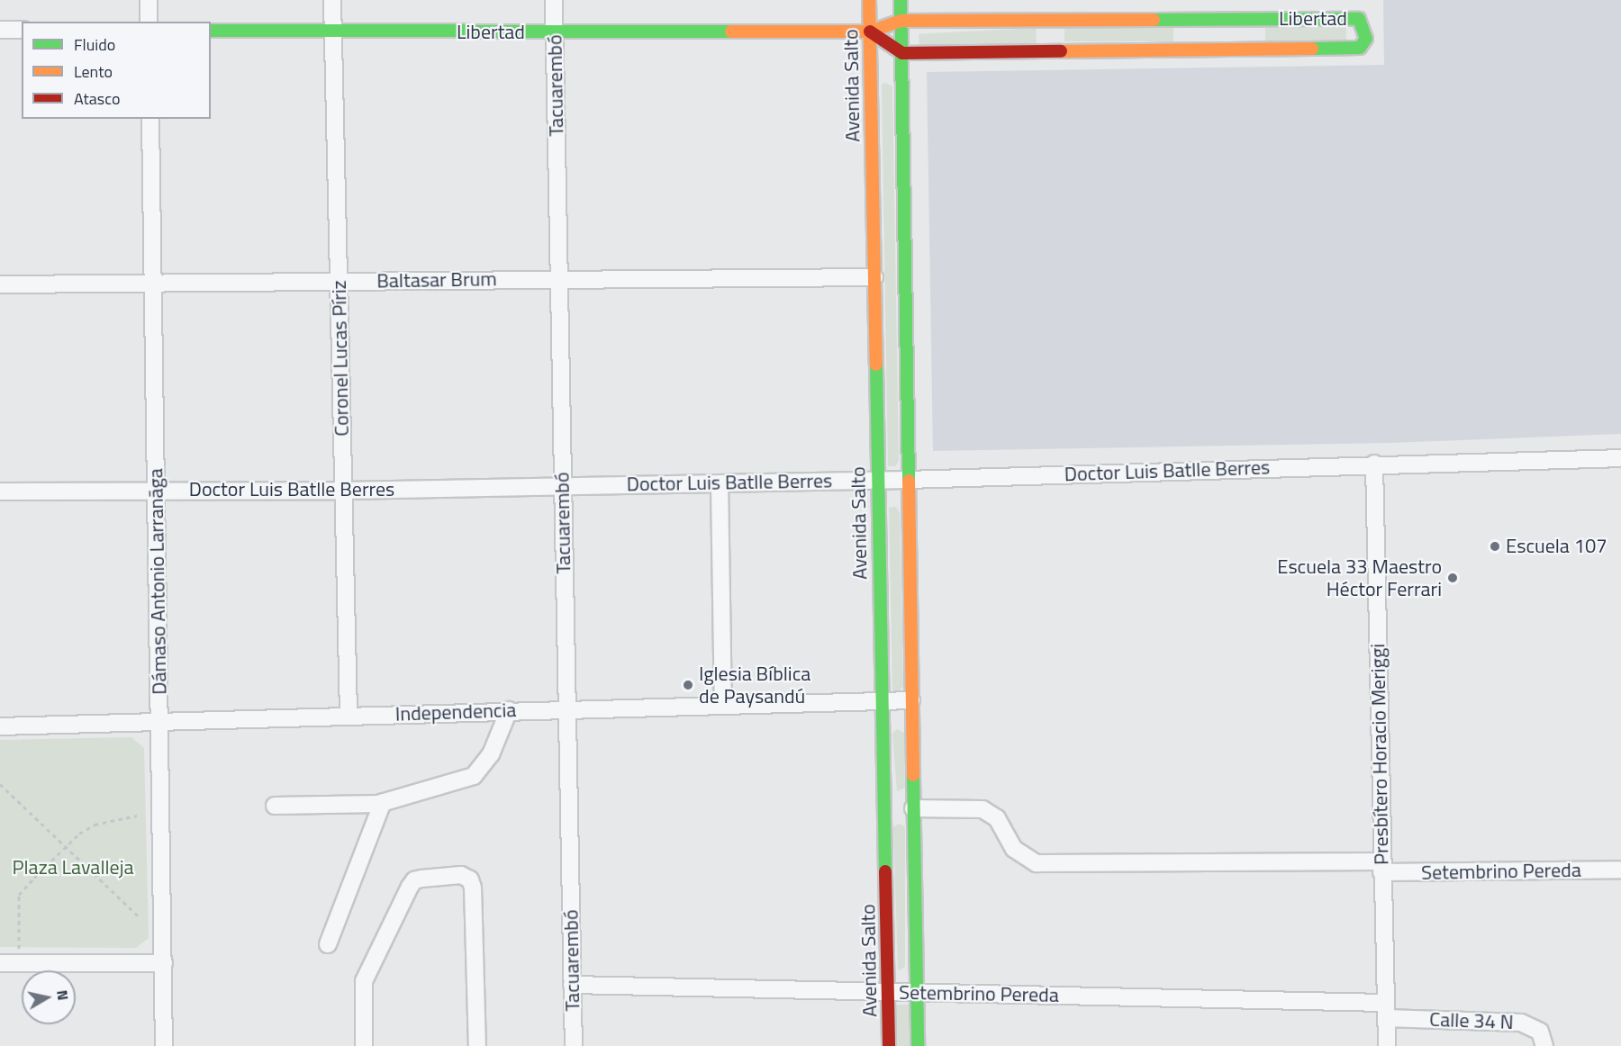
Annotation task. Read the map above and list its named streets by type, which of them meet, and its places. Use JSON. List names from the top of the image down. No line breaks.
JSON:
{"streets":{"street":["Libertad","Tacuarembó","Avenida Salto","Baltasar Brum","Coronel Lucas Píriz","Doctor Luis Batlle Berres","Dámaso Antonio Larranãga","Independencia","Presbítero Horacio Meriggi","Setembrino Pereda","Calle 34 N"]},"crossings":[["Libertad","Tacuarembó"],["Libertad","Avenida Salto"],["Libertad","Coronel Lucas Píriz"],["Tacuarembó","Baltasar Brum"],["Tacuarembó","Doctor Luis Batlle Berres"],["Tacuarembó","Independencia"],["Tacuarembó","Setembrino Pereda"],["Avenida Salto","Baltasar Brum"],["Avenida Salto","Doctor Luis Batlle Berres"],["Avenida Salto","Independencia"],["Avenida Salto","Setembrino Pereda"],["Baltasar Brum","Coronel Lucas Píriz"],["Baltasar Brum","Dámaso Antonio Larranãga"],["Coronel Lucas Píriz","Doctor Luis Batlle Berres"],["Coronel Lucas Píriz","Independencia"],["Doctor Luis Batlle Berres","Dámaso Antonio Larranãga"],["Doctor Luis Batlle Berres","Presbítero Horacio Meriggi"],["Dámaso Antonio Larranãga","Independencia"],["Presbítero Horacio Meriggi","Setembrino Pereda"],["Presbítero Horacio Meriggi","Calle 34 N"],["Setembrino Pereda","Calle 34 N"]],"parks":["Plaza Lavalleja"],"places":["Escuela 107","Escuela 33 Maestro Héctor Ferrari","Iglesia Bíblica de Paysandú"],"legend":["Fluido","Lento","Atasco"],"north":"right"}
